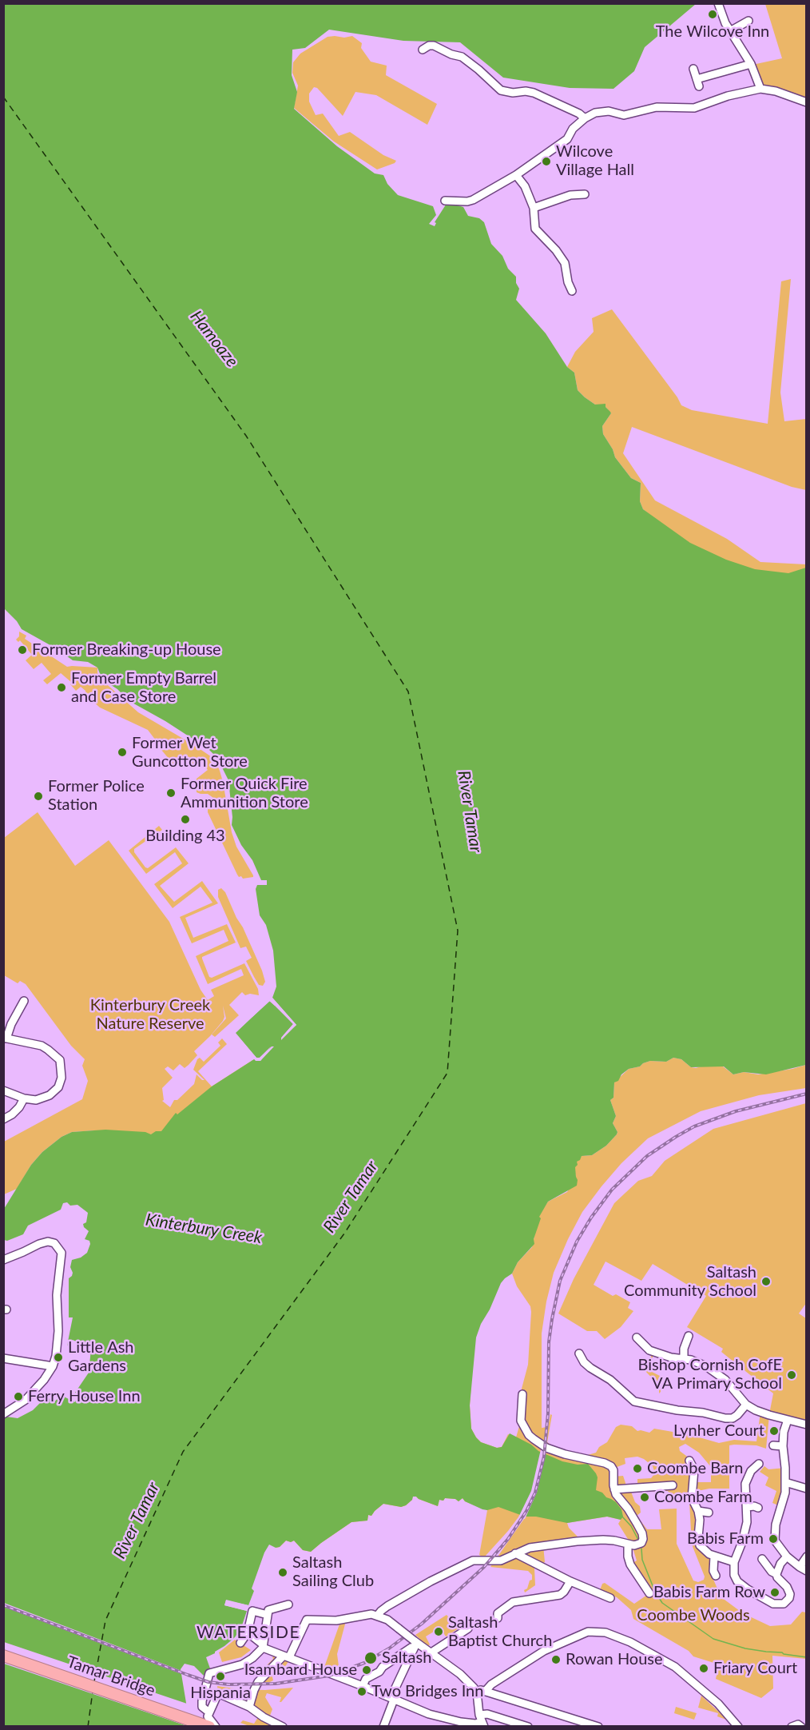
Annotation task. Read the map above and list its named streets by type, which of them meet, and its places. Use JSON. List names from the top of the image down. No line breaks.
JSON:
{"streets":{"highway":["Tamar Bridge"]},"districts":["WATERSIDE"],"water":["Hamoaze","River Tamar","Kinterbury Creek"],"parks":["Kinterbury Creek Nature Reserve","Coombe Woods"],"places":["The Wilcove Inn","Wilcove Village Hall","Former Breaking-up House","Former Empty Barrel and Case Store","Former Wet Guncotton Store","Former Quick Fire Ammunition Store","Former Police Station","Building 43","Saltash Community School","Little Ash Gardens","Bishop Cornish CofE VA Primary School","Ferry House Inn","Lynher Court","Coombe Barn","Coombe Farm","Babis Farm","Saltash Sailing Club","Babis Farm Row","Saltash Baptist Church","Saltash","Rowan House","Friary Court","Isambard House","Hispania","Two Bridges Inn"]}
